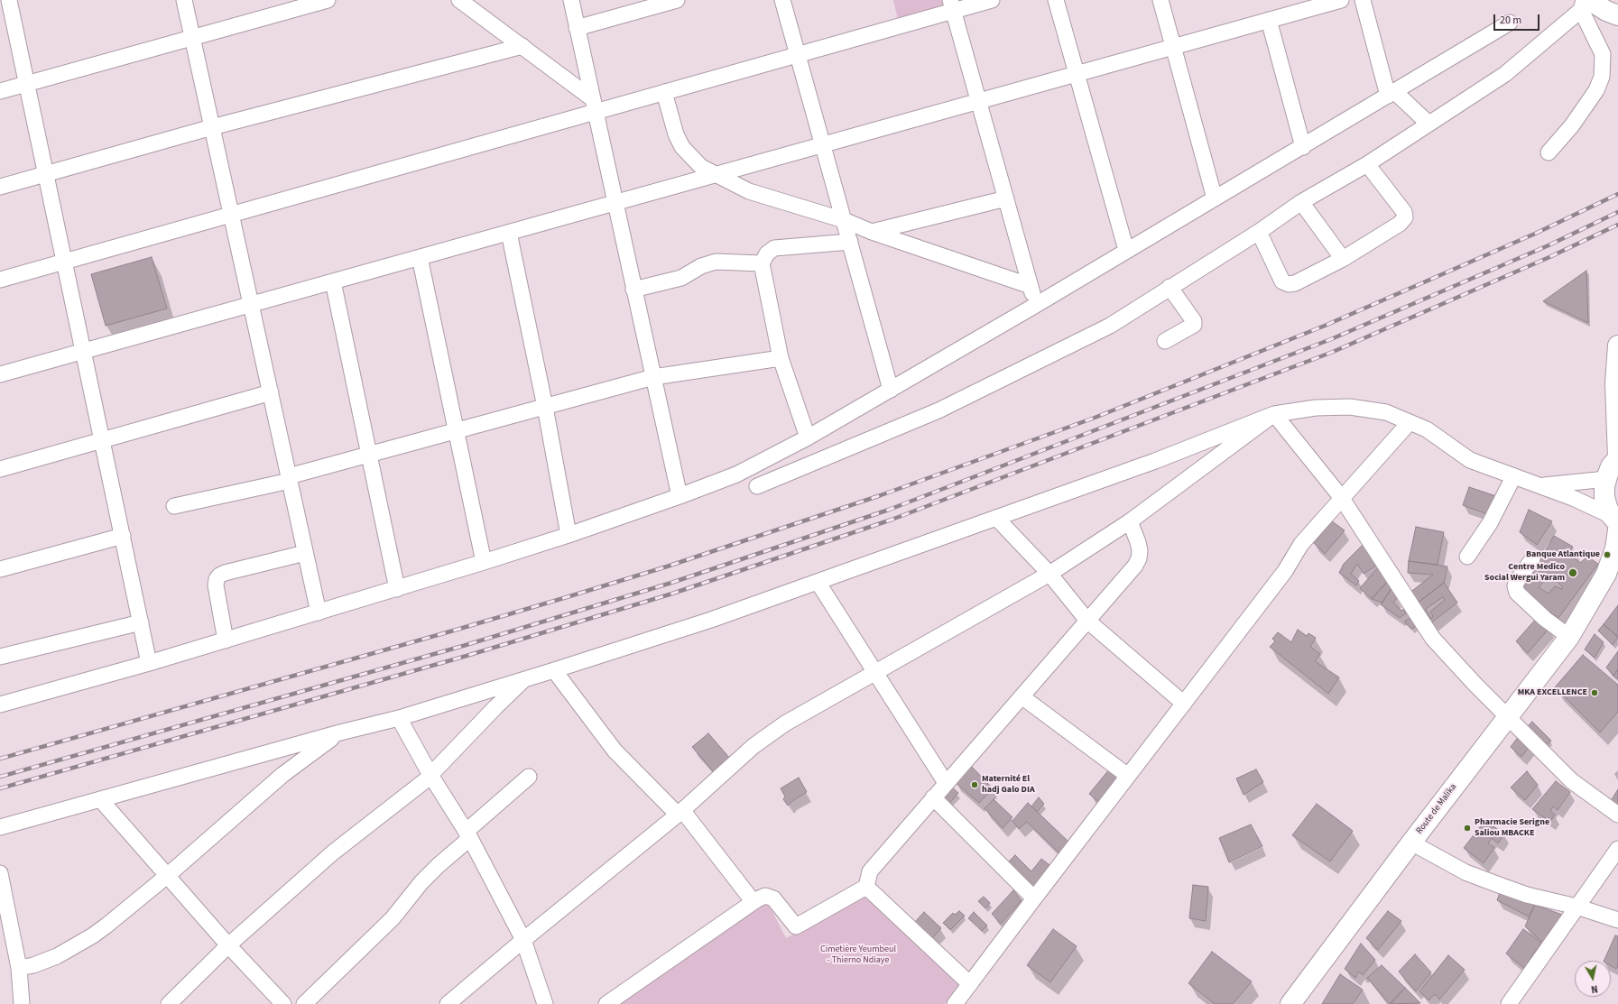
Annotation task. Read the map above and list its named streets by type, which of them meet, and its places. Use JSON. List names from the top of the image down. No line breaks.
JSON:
{"streets":{"main road":["Route de Malika"]},"parks":["Cimetière Yeumbeul - Thierno Ndiaye"],"places":["Banque Atlantique","Centre Medico Social Wergui Yaram","MKA EXCELLENCE","Maternité El hadj Galo DIA","Pharmacie Serigne Saliou MBACKE"],"scale_bar":"20 m","north":"bottom"}
